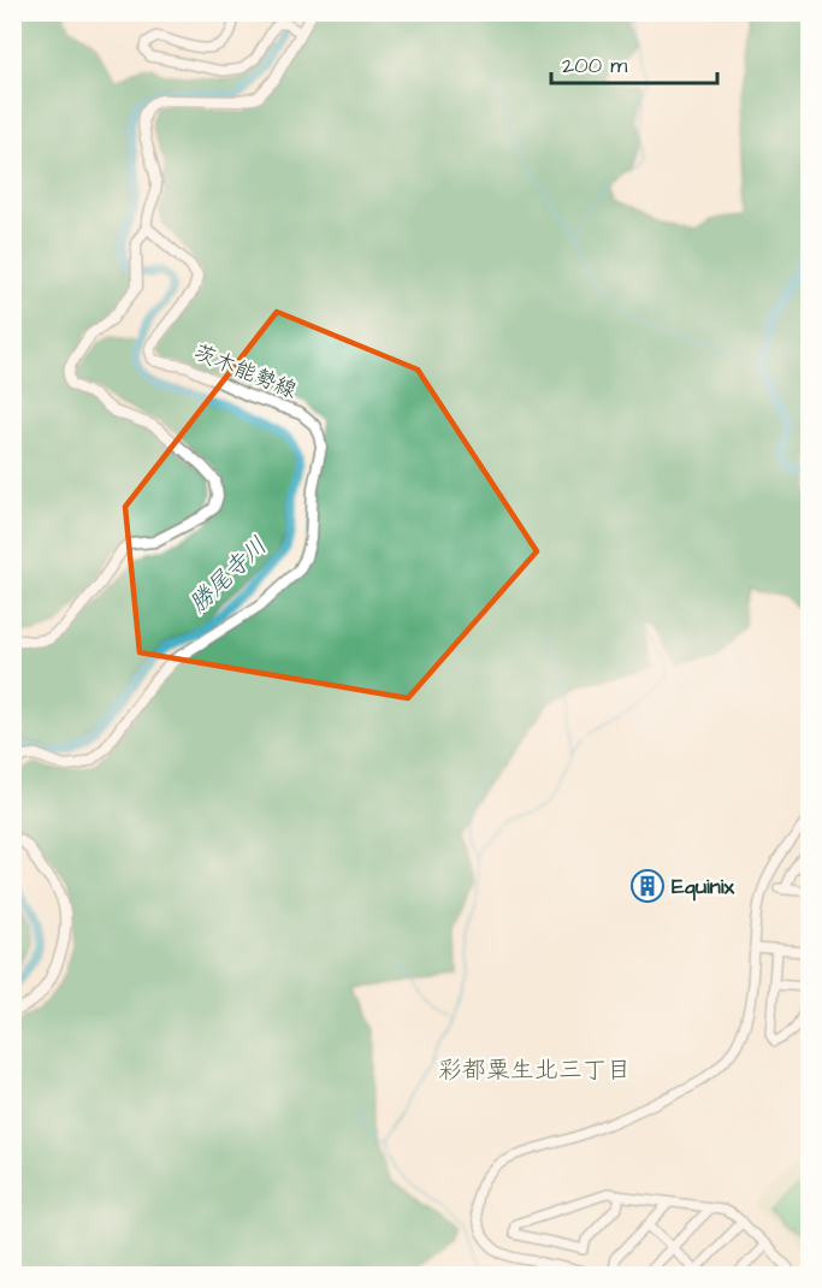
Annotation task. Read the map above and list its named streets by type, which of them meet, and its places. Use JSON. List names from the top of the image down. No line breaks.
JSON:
{"streets":{"main road":["茨木能勢線"]},"districts":["彩都粟生北三丁目"],"water":["勝尾寺川"],"places":{"building":["Equinix"]},"scale_bar":"200 m"}
